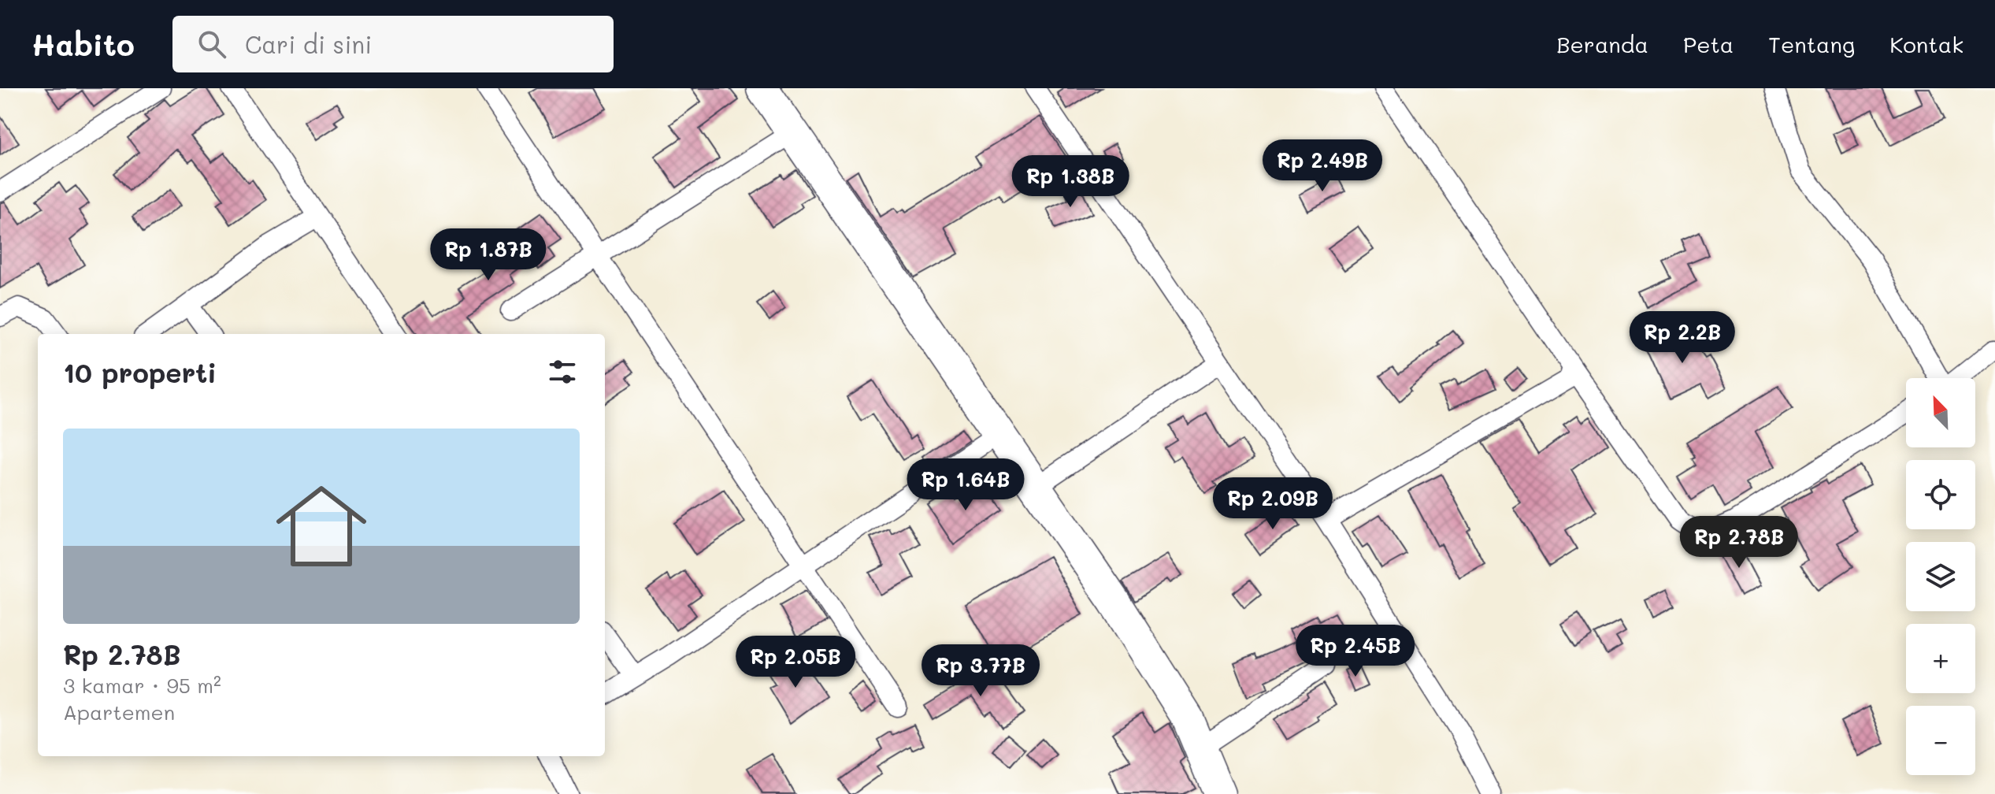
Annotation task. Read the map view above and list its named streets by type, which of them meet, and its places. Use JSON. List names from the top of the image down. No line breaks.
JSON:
{"north":"top left","page":{"header":"Habito","search":"Cari di sini","nav":["Beranda","Peta","Tentang","Kontak"],"price":["Rp 2.49B","Rp 1.38B","Rp 1.87B","Rp 2.2B","Rp 1.64B","Rp 2.09B","Rp 2.78B","Rp 2.45B","Rp 2.05B","Rp 3.77B"],"heading":"10 properti","map_buttons":["+","−"],"list":[{"name":"Rp 2.78B","note":"3 kamar · 95 m² · Apartemen"}]}}
